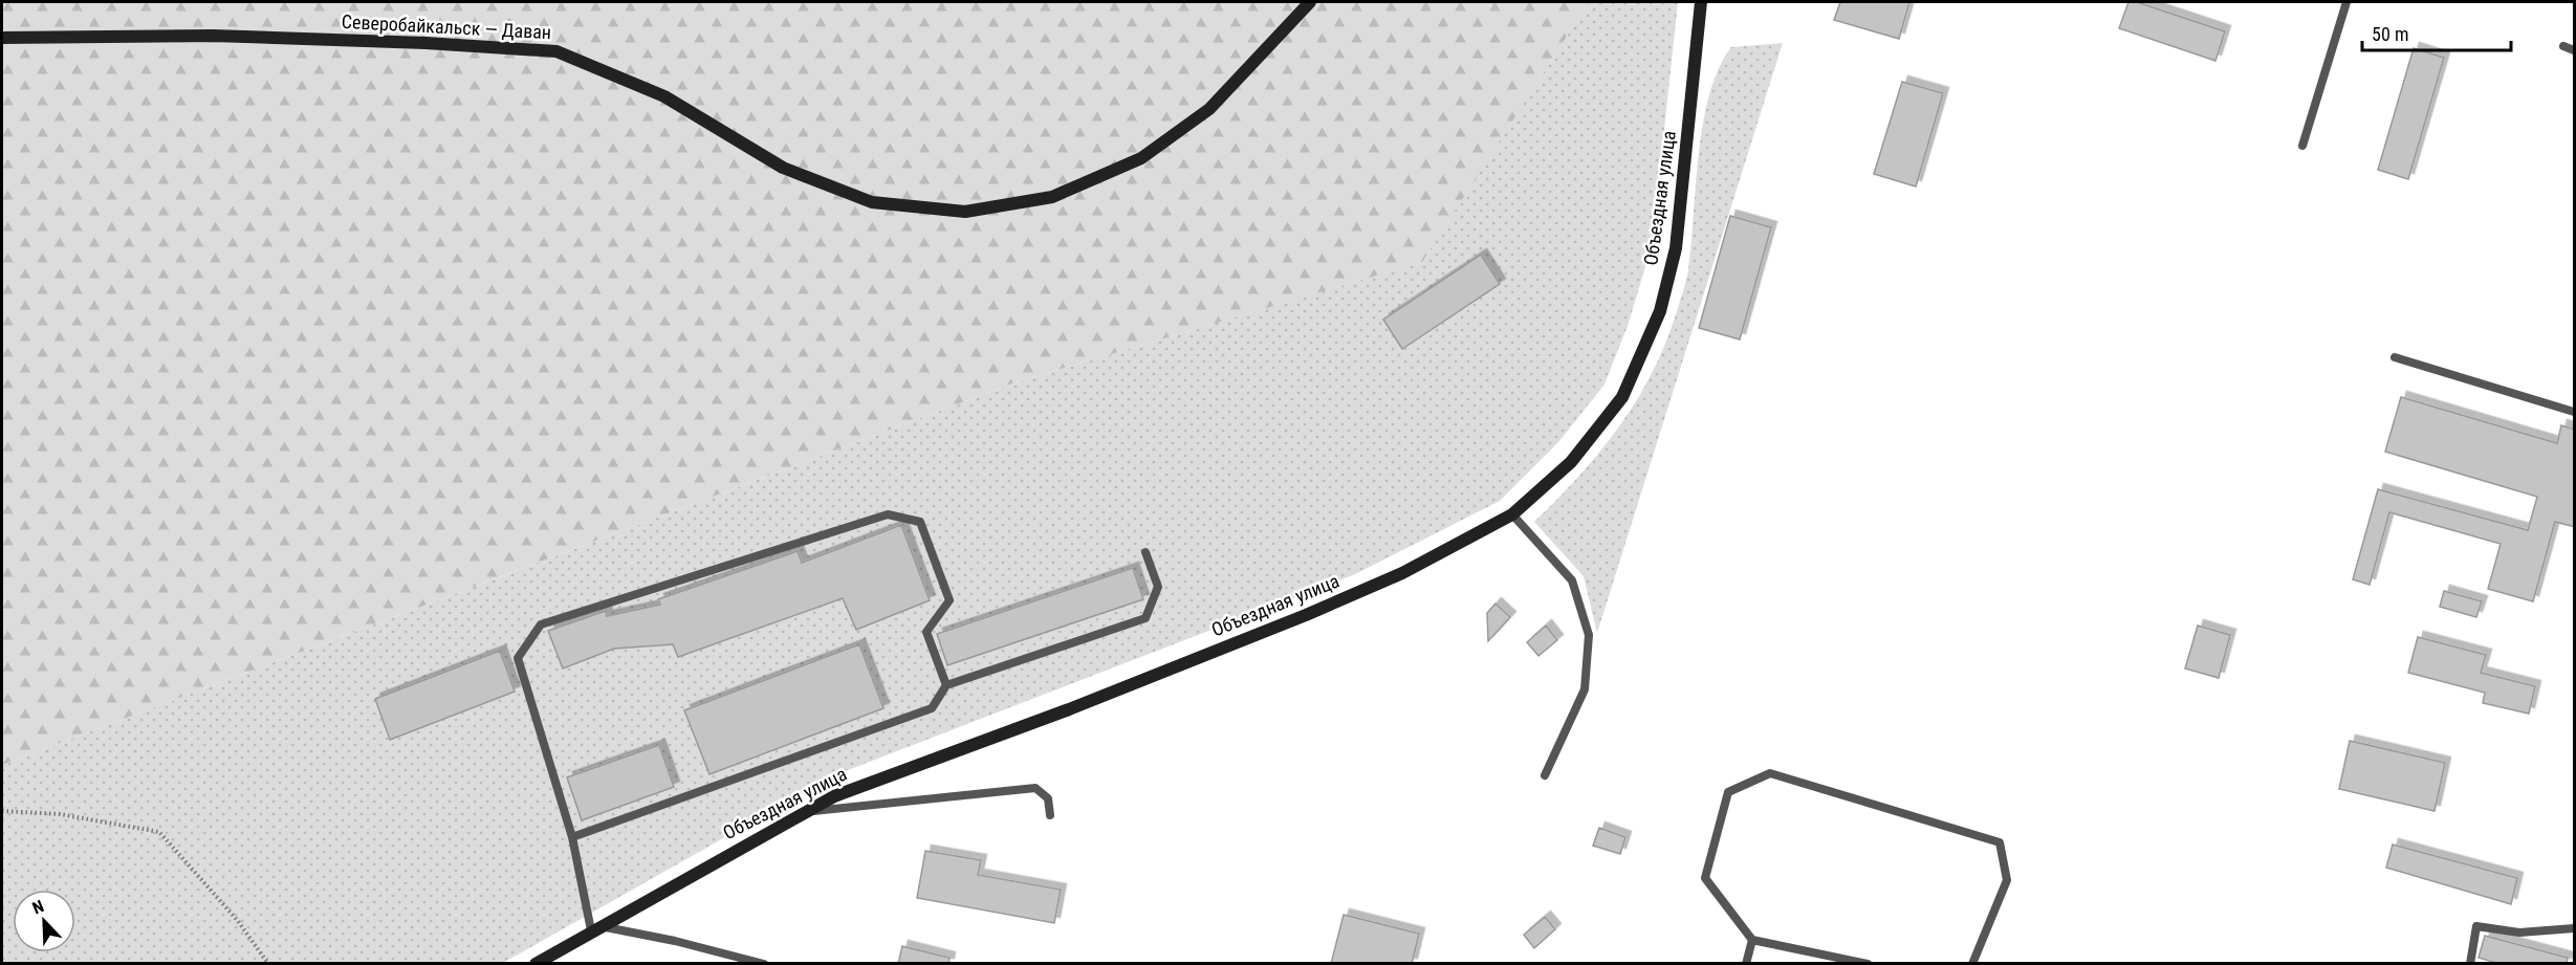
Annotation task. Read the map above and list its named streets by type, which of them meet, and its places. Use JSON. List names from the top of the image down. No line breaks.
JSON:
{"streets":{"street":["Северобайкальск — Даван","Объездная улица"]},"scale_bar":"50 m","north":"top left"}
